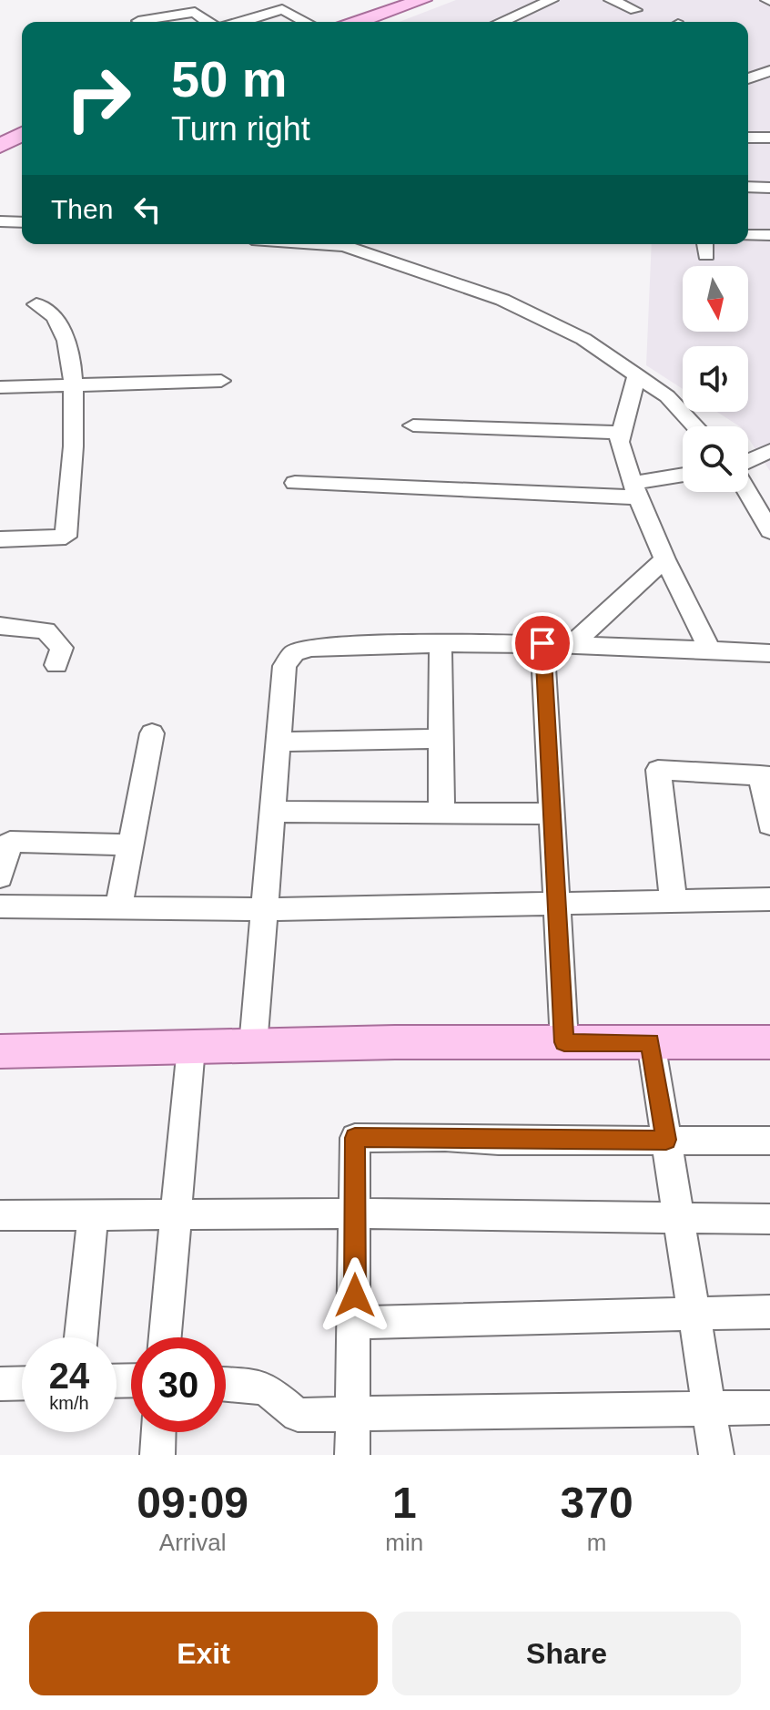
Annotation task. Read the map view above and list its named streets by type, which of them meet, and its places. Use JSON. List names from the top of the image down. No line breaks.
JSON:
{"north":"bottom","page":{"turn":["50 m","Turn right"],"then":"Then","speed":"24 km/h","limit":"30","eta":["09:09","Arrival","1","min","370","m"],"buttons":["Exit","Share"]}}
